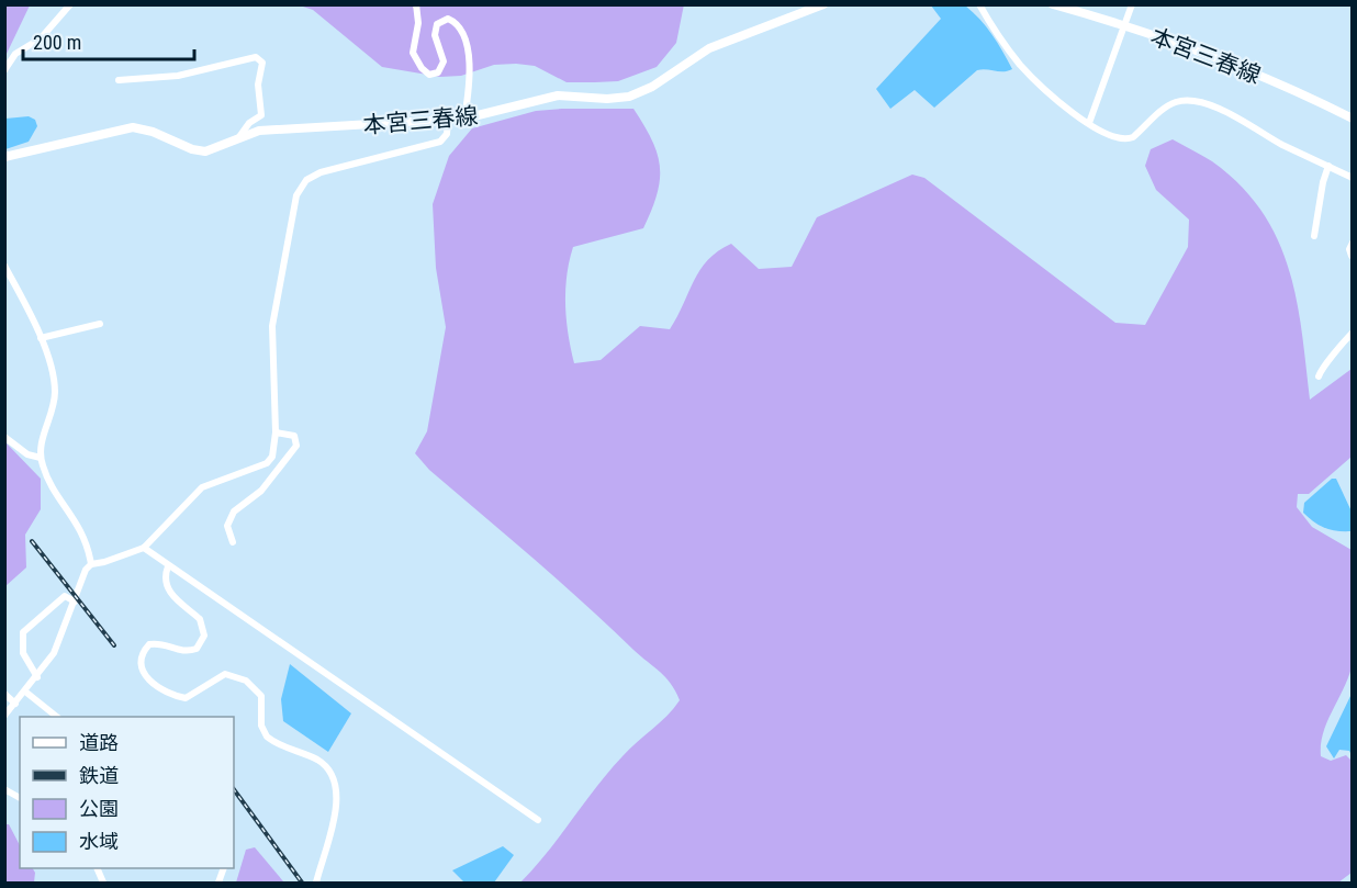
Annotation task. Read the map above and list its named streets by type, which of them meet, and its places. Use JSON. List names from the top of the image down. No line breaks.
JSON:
{"streets":{"main road":["本宮三春線"]},"legend":["道路","鉄道","公園","水域"],"scale_bar":"200 m"}
